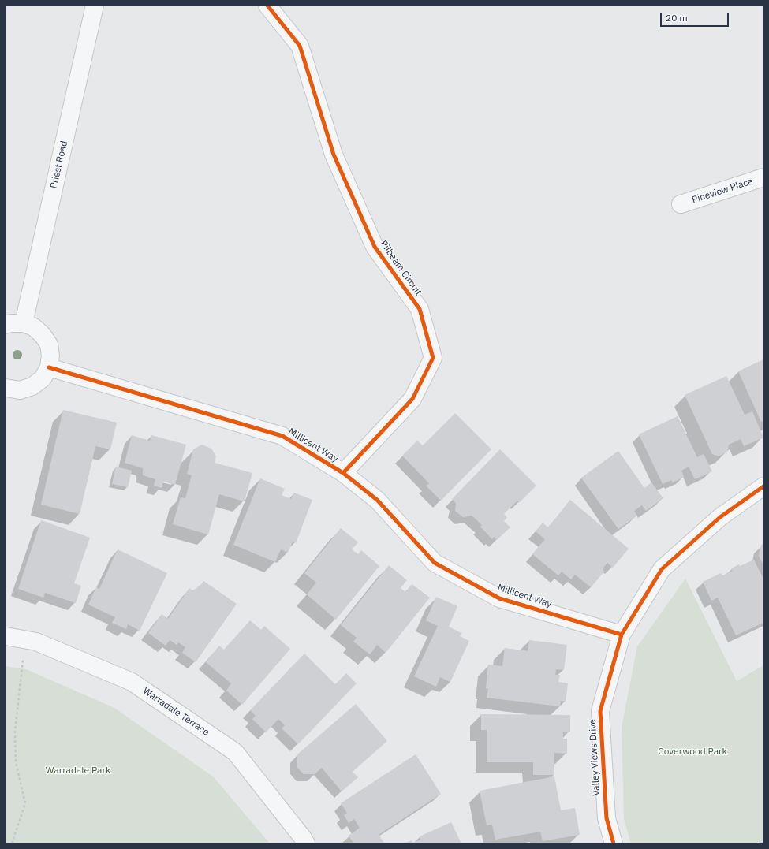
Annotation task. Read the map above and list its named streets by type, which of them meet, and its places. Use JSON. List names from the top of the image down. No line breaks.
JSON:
{"streets":{"street":["Priest Road","Pineview Place","Pilbeam Circuit","Millicent Way","Warradale Terrace","Valley Views Drive"]},"crossings":[["Pilbeam Circuit","Millicent Way"],["Millicent Way","Valley Views Drive"]],"parks":["Coverwood Park","Warradale Park"],"scale_bar":"20 m"}
